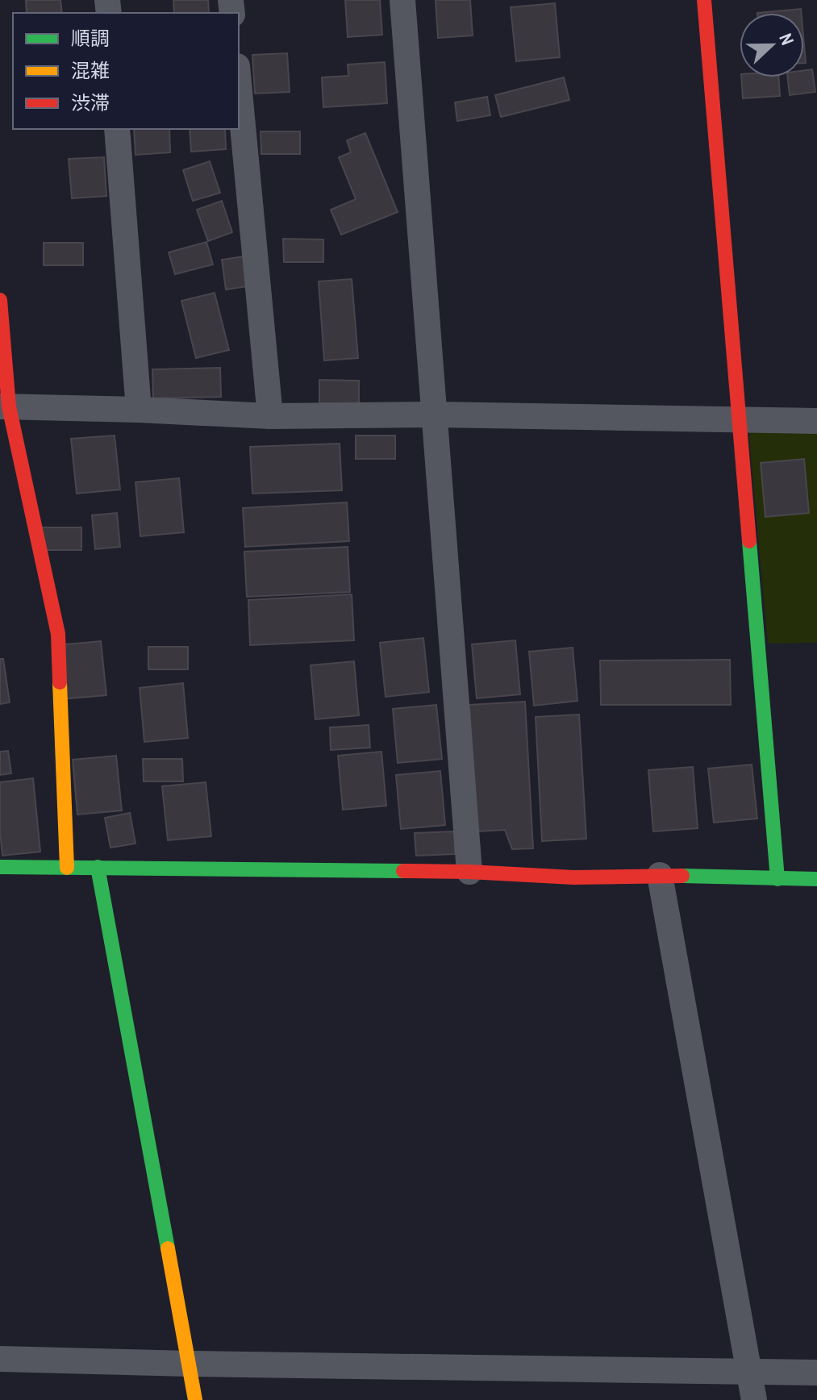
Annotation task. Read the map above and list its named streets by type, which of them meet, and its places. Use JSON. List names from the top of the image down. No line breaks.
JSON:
{"legend":["順調","混雑","渋滞"],"north":"right"}
